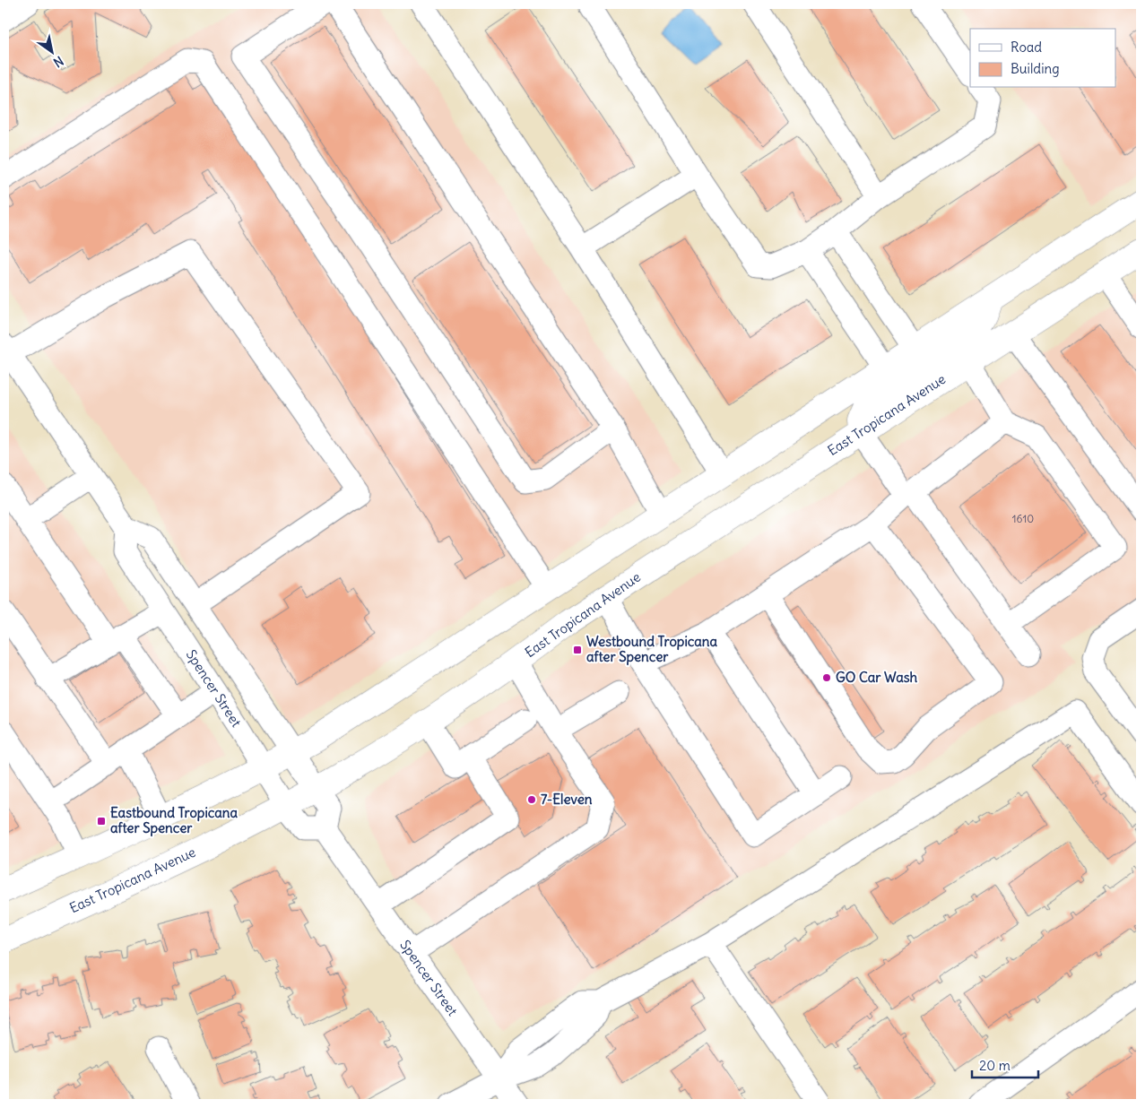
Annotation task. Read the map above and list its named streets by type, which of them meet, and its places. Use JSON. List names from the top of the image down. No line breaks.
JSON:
{"streets":{"main road":["East Tropicana Avenue"],"street":["Spencer Street"]},"crossings":[["East Tropicana Avenue","Spencer Street"]],"places":{"transit":["Westbound Tropicana after Spencer","Eastbound Tropicana after Spencer"],"other":["GO Car Wash","7-Eleven"]},"house_numbers":["1610"],"legend":["Road","Building"],"scale_bar":"20 m","north":"bottom right"}
